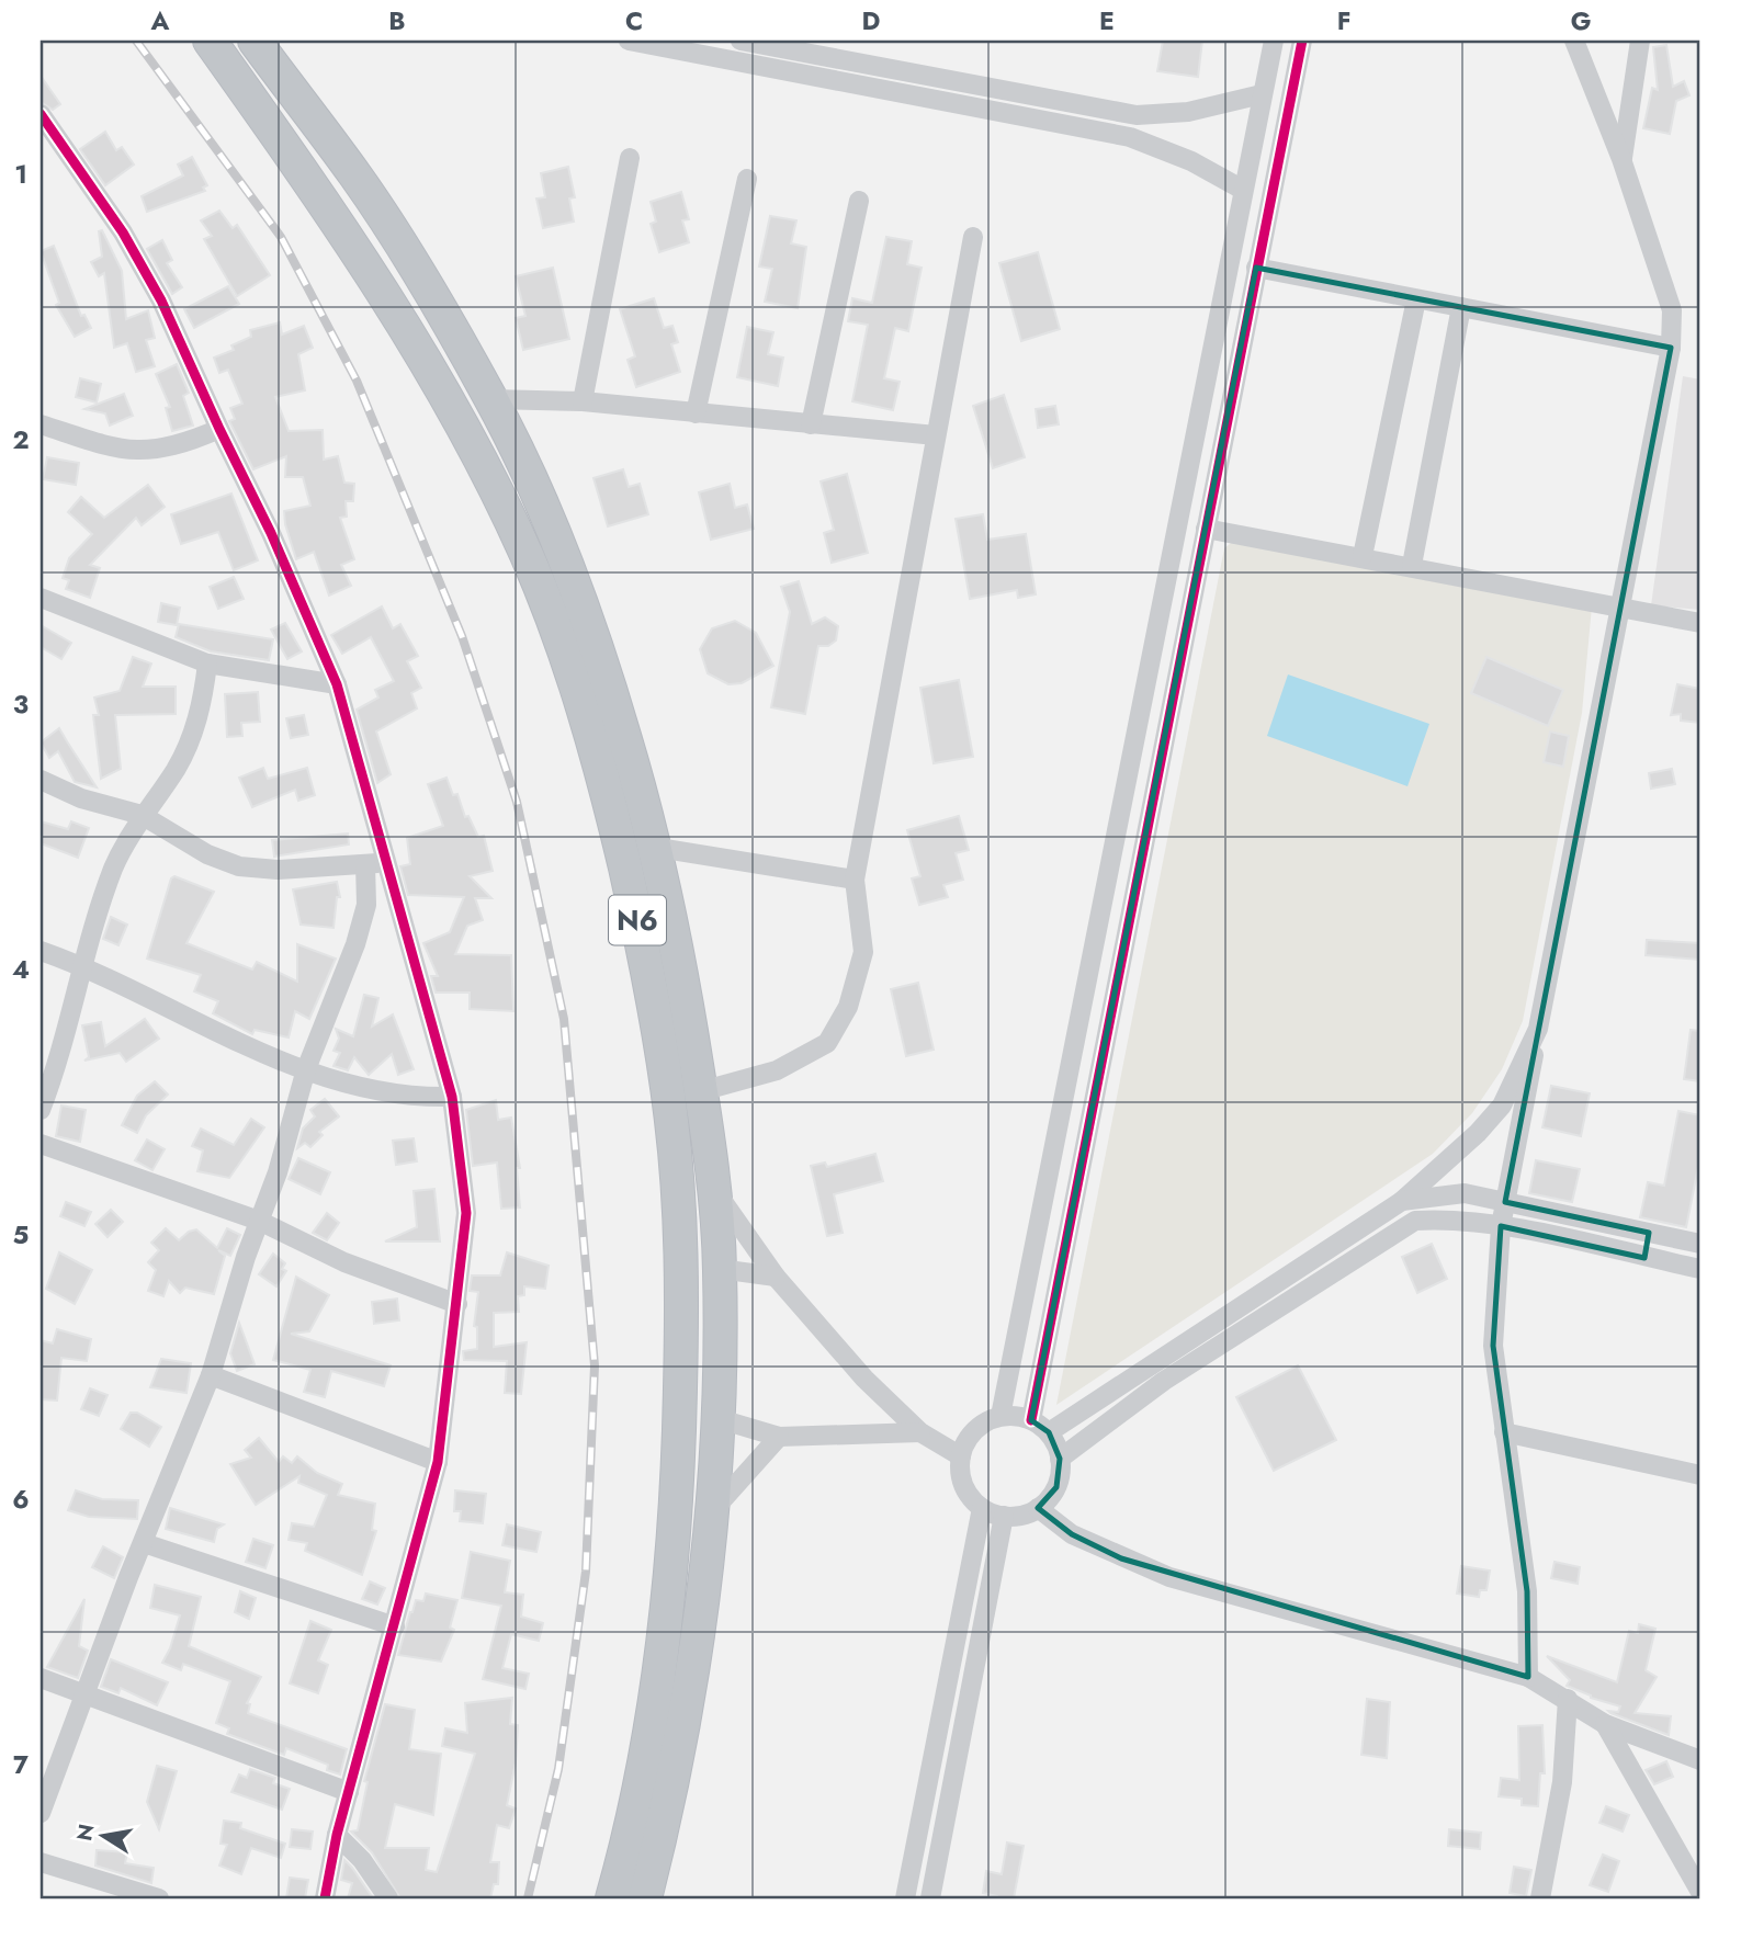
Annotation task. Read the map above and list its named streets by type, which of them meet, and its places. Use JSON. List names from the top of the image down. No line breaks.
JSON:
{"streets":{"highway":["N6"]},"north":"left","grid":{"columns":["A","B","C","D","E","F","G"],"rows":["1","2","3","4","5","6","7"]}}
